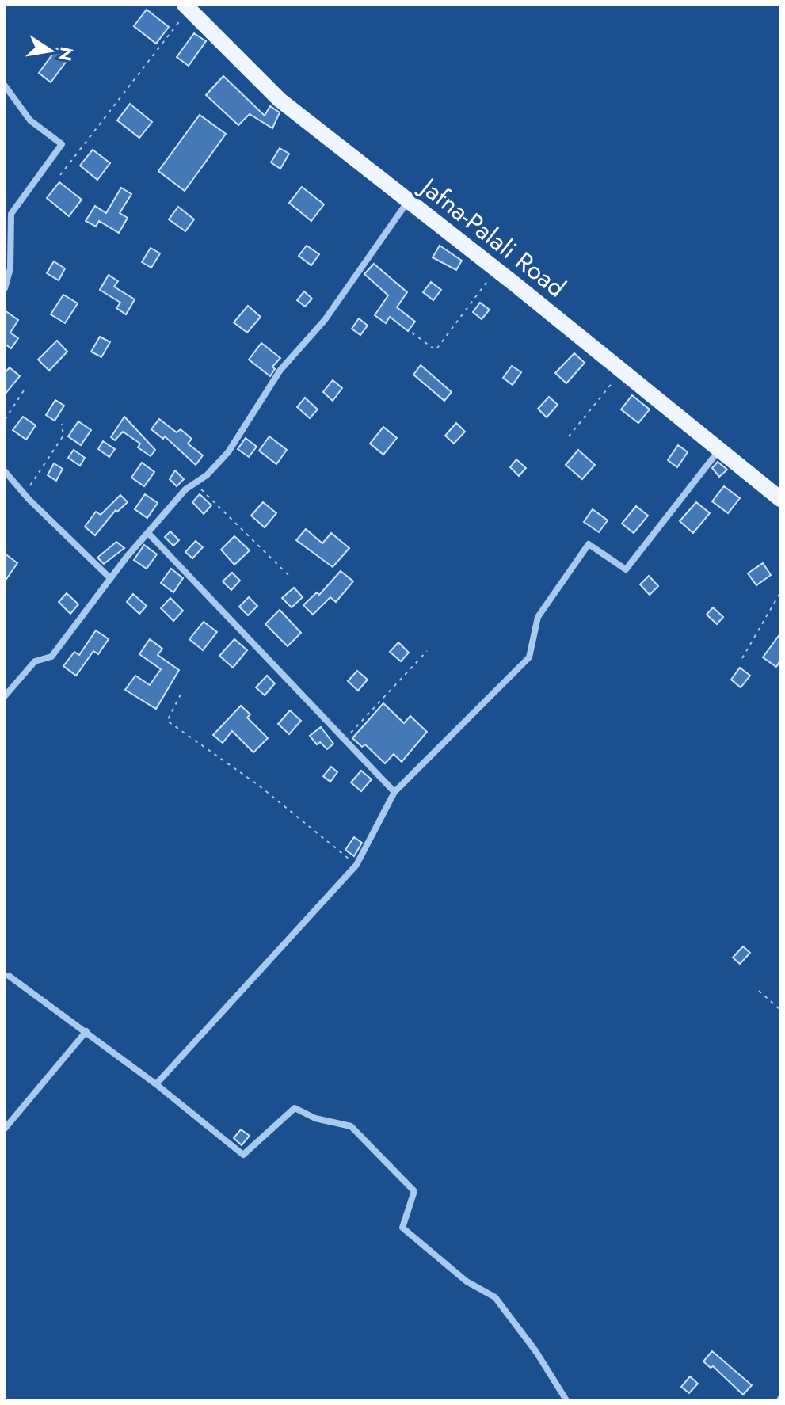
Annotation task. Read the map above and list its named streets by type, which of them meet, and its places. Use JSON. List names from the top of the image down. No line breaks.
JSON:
{"streets":{"main road":["Jafna-Palali Road"]},"north":"right"}
